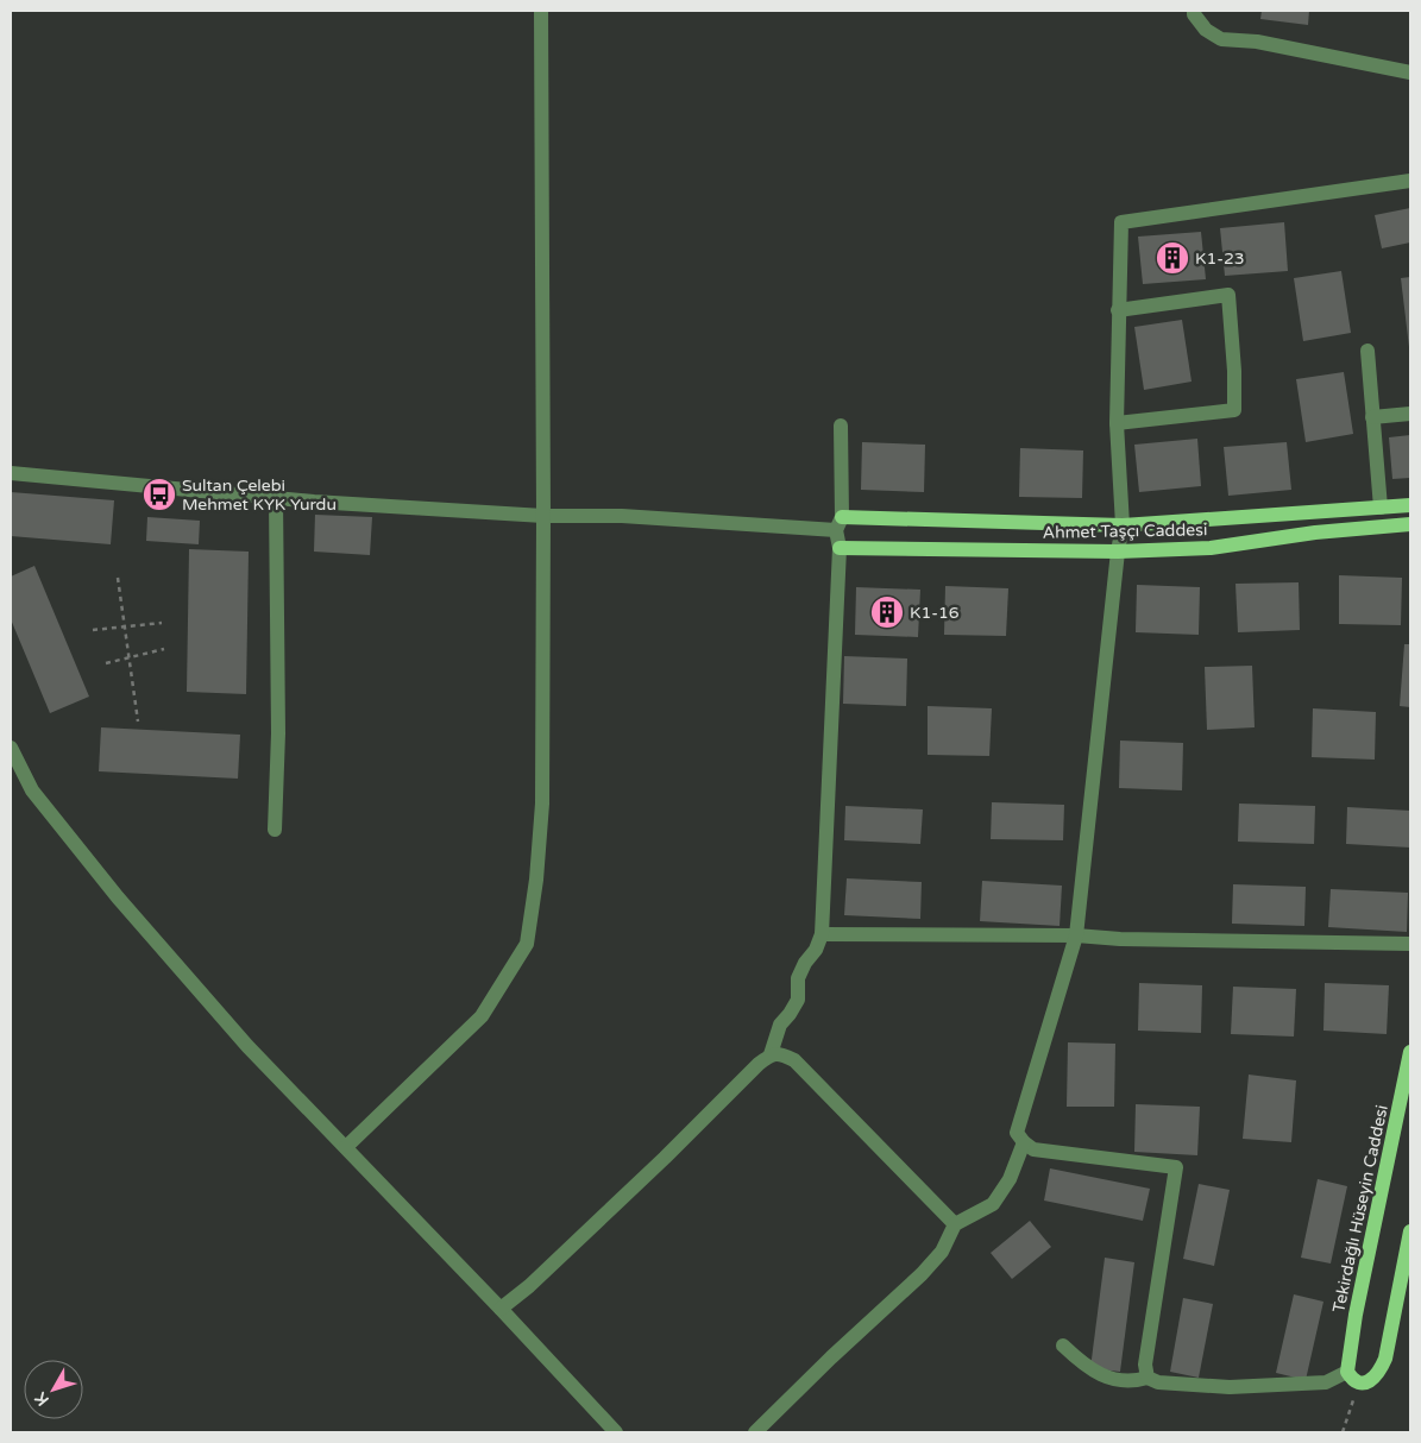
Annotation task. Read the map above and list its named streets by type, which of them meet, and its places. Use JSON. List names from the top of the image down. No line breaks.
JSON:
{"streets":{"main road":["Ahmet Taşçı Caddesi","Tekirdağlı Hüseyin Caddesi"]},"places":{"building":["K1-23","K1-16"],"bus stop":["Sultan Çelebi Mehmet KYK Yurdu"]},"north":"bottom left"}
